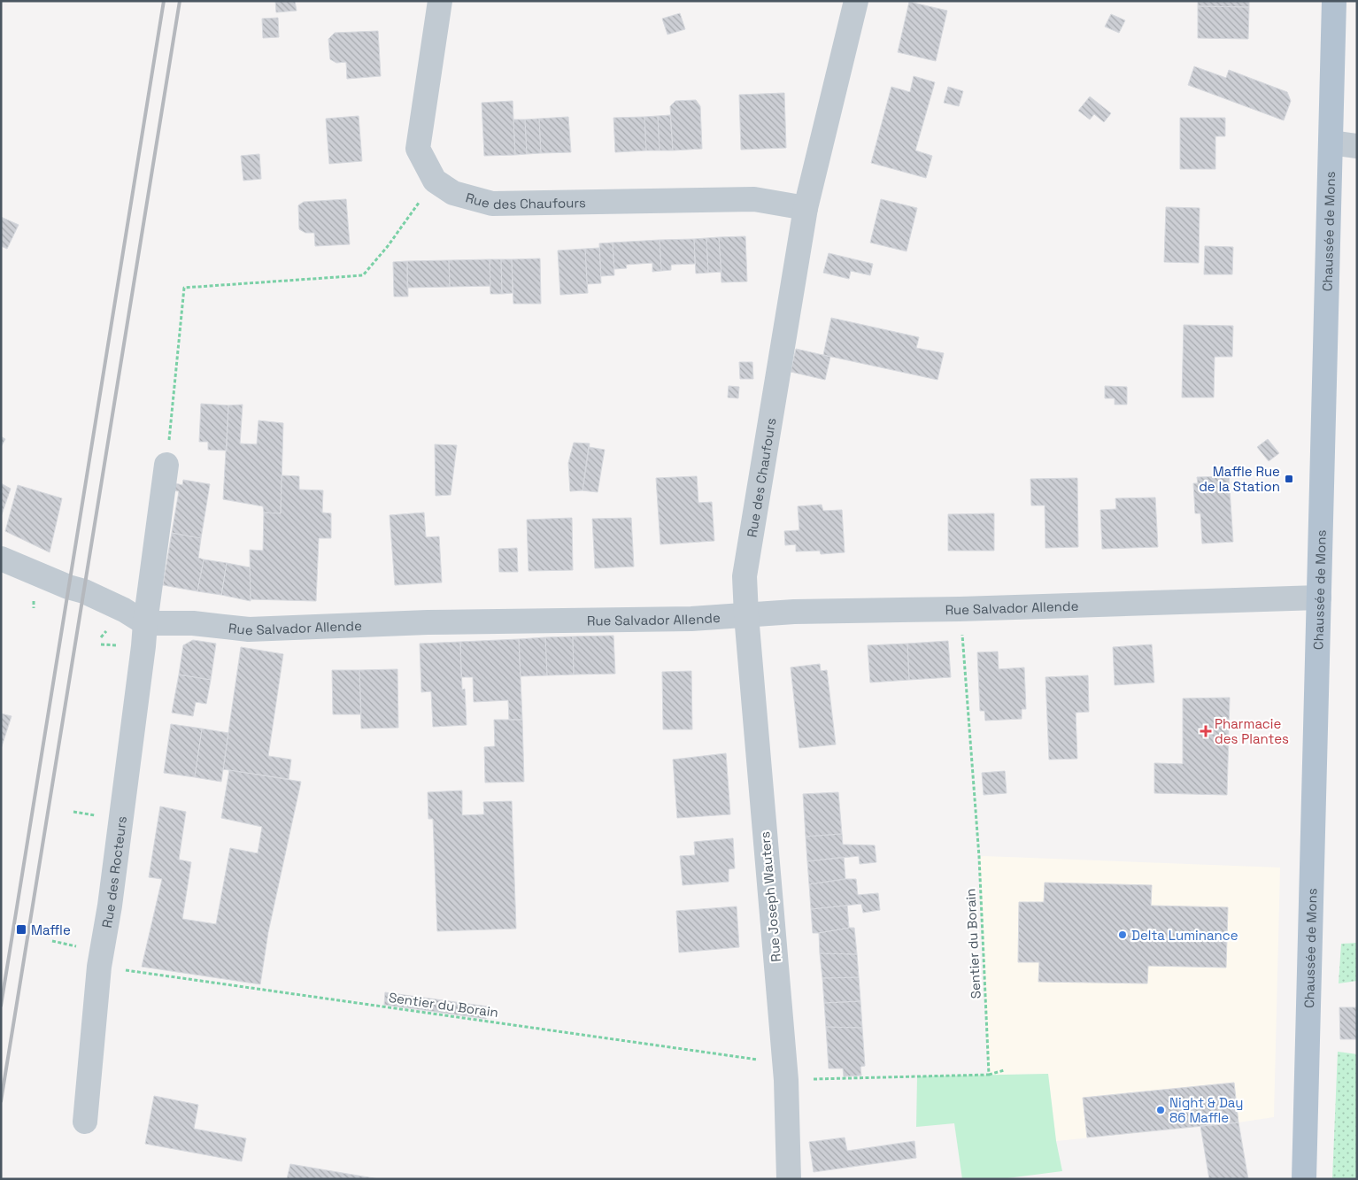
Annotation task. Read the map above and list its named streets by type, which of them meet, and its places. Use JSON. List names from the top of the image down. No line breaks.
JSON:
{"streets":{"main road":["Chaussée de Mons"],"street":["Rue des Chaufours","Rue Salvador Allende","Rue des Rocteurs","Rue Joseph Wauters"],"path":["Sentier du Borain"]},"crossings":[["Rue des Chaufours","Rue Salvador Allende"],["Rue des Chaufours","Rue Joseph Wauters"],["Chaussée de Mons","Rue Salvador Allende"],["Rue Salvador Allende","Rue des Rocteurs"],["Rue Salvador Allende","Rue Joseph Wauters"],["Rue Salvador Allende","Sentier du Borain"],["Rue des Rocteurs","Sentier du Borain"],["Rue Joseph Wauters","Sentier du Borain"]],"places":{"transit":["Maffle Rue de la Station","Maffle"],"health":["Pharmacie des Plantes"],"other":["Delta Luminance","Night & Day 86 Maffle"]}}
